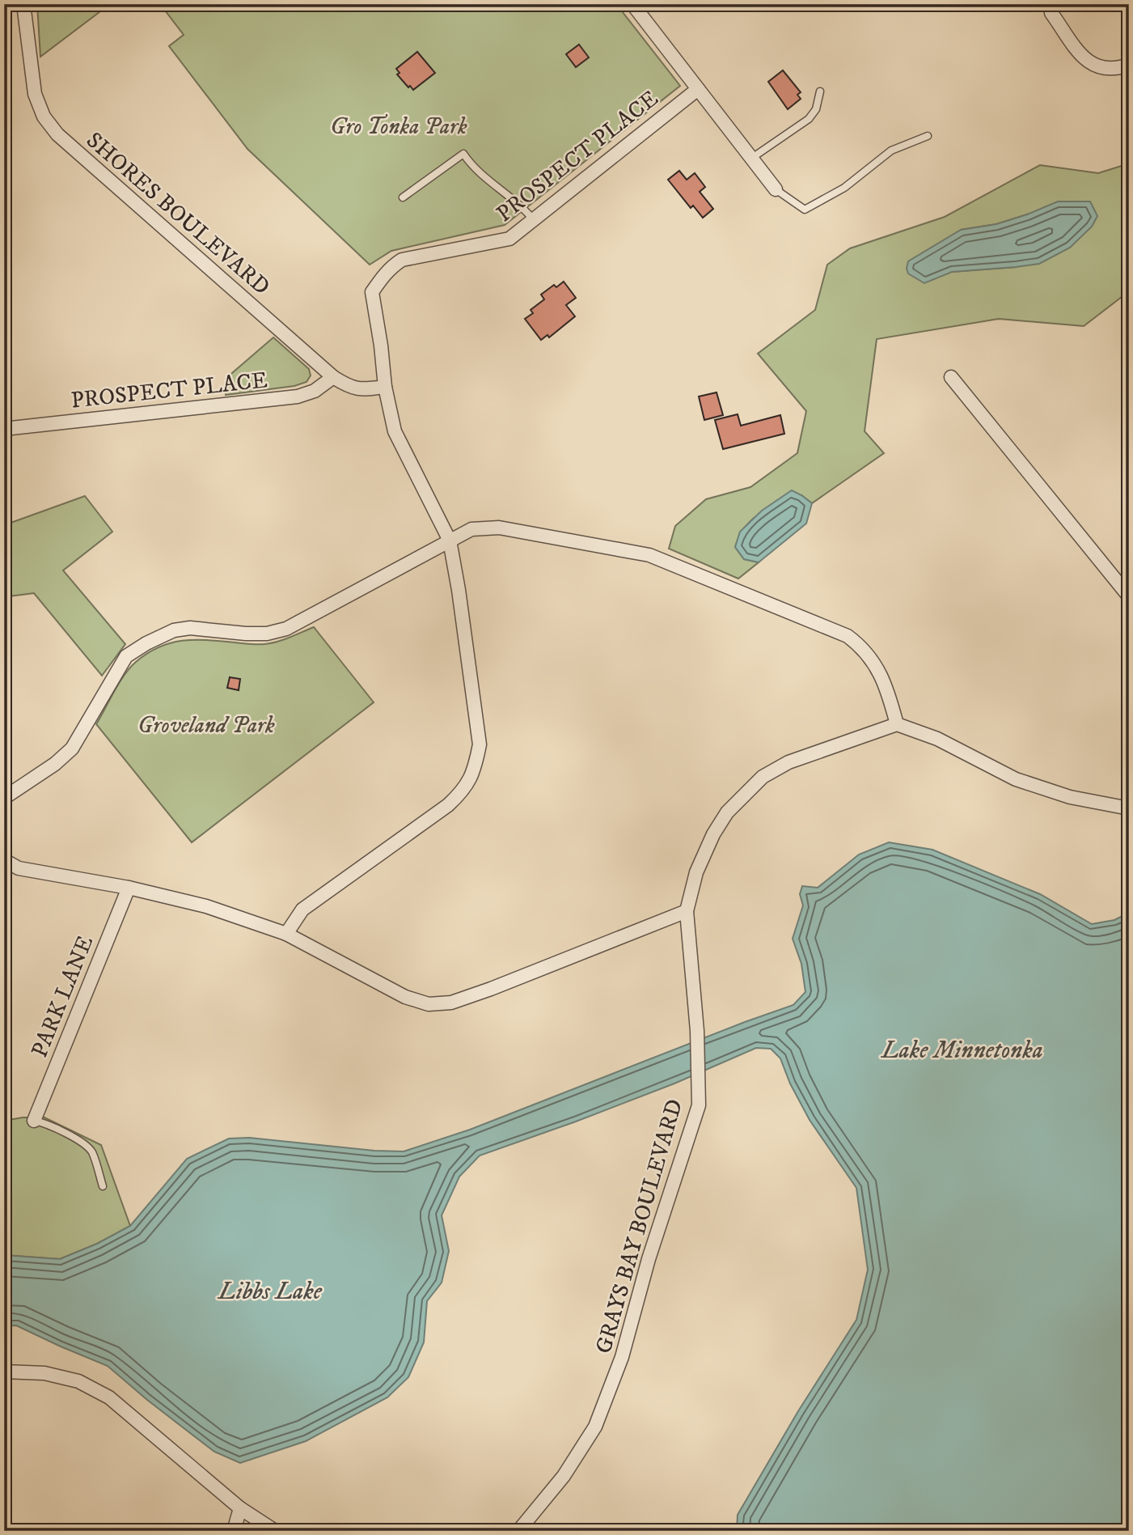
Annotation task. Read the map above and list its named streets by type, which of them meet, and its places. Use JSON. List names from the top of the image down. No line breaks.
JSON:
{"streets":{"street":["PROSPECT PLACE","SHORES BOULEVARD","PARK LANE","GRAYS BAY BOULEVARD"]},"crossings":[["PROSPECT PLACE","SHORES BOULEVARD"]],"water":["Lake Minnetonka","Libbs Lake"],"parks":["Gro Tonka Park","Groveland Park"]}
